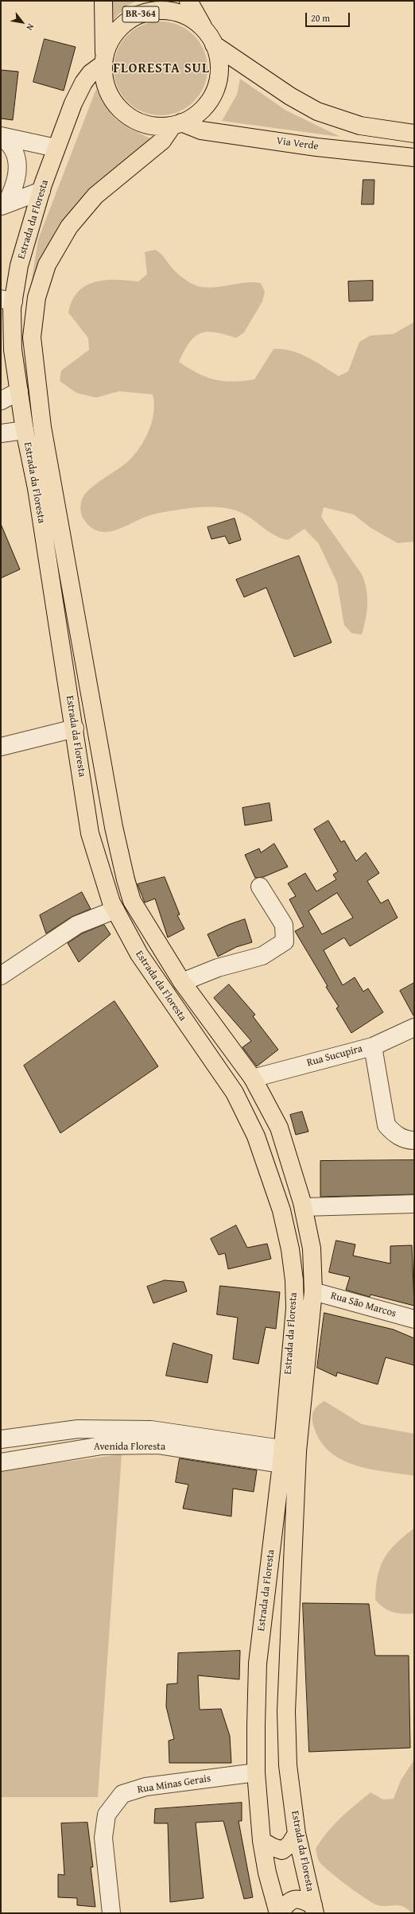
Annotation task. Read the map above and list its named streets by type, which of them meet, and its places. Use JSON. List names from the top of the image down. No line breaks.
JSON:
{"streets":{"main road":["BR-364","Via Verde","Estrada da Floresta"],"street":["Rua Sucupira","Rua São Marcos","Avenida Floresta","Rua Minas Gerais"]},"crossings":[["BR-364","Via Verde"],["BR-364","Estrada da Floresta"],["Via Verde","Estrada da Floresta"],["Estrada da Floresta","Rua Sucupira"],["Estrada da Floresta","Rua São Marcos"],["Estrada da Floresta","Avenida Floresta"],["Estrada da Floresta","Rua Minas Gerais"]],"districts":["FLORESTA SUL"],"scale_bar":"20 m","north":"bottom right"}
